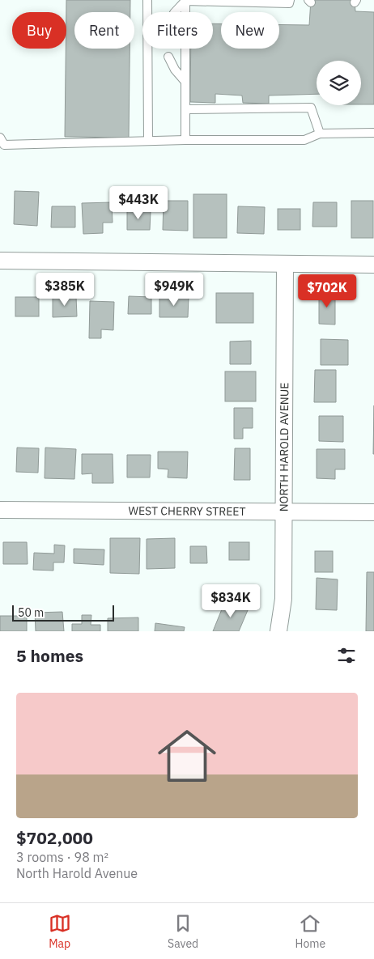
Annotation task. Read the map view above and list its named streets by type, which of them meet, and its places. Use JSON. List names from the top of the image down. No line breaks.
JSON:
{"streets":{"street":["NORTH HAROLD AVENUE","WEST CHERRY STREET"]},"crossings":[["NORTH HAROLD AVENUE","WEST CHERRY STREET"]],"scale_bar":"50 m","page":{"chip":["Buy","Rent","Filters","New"],"price":["$443K","$385K","$949K","$702K","$834K"],"scale":"50 m","heading":"5 homes","list":[{"name":"$702,000","note":"3 rooms · 98 m² · North Harold Avenue"}],"tabs":["Map","Saved","Home"]}}
